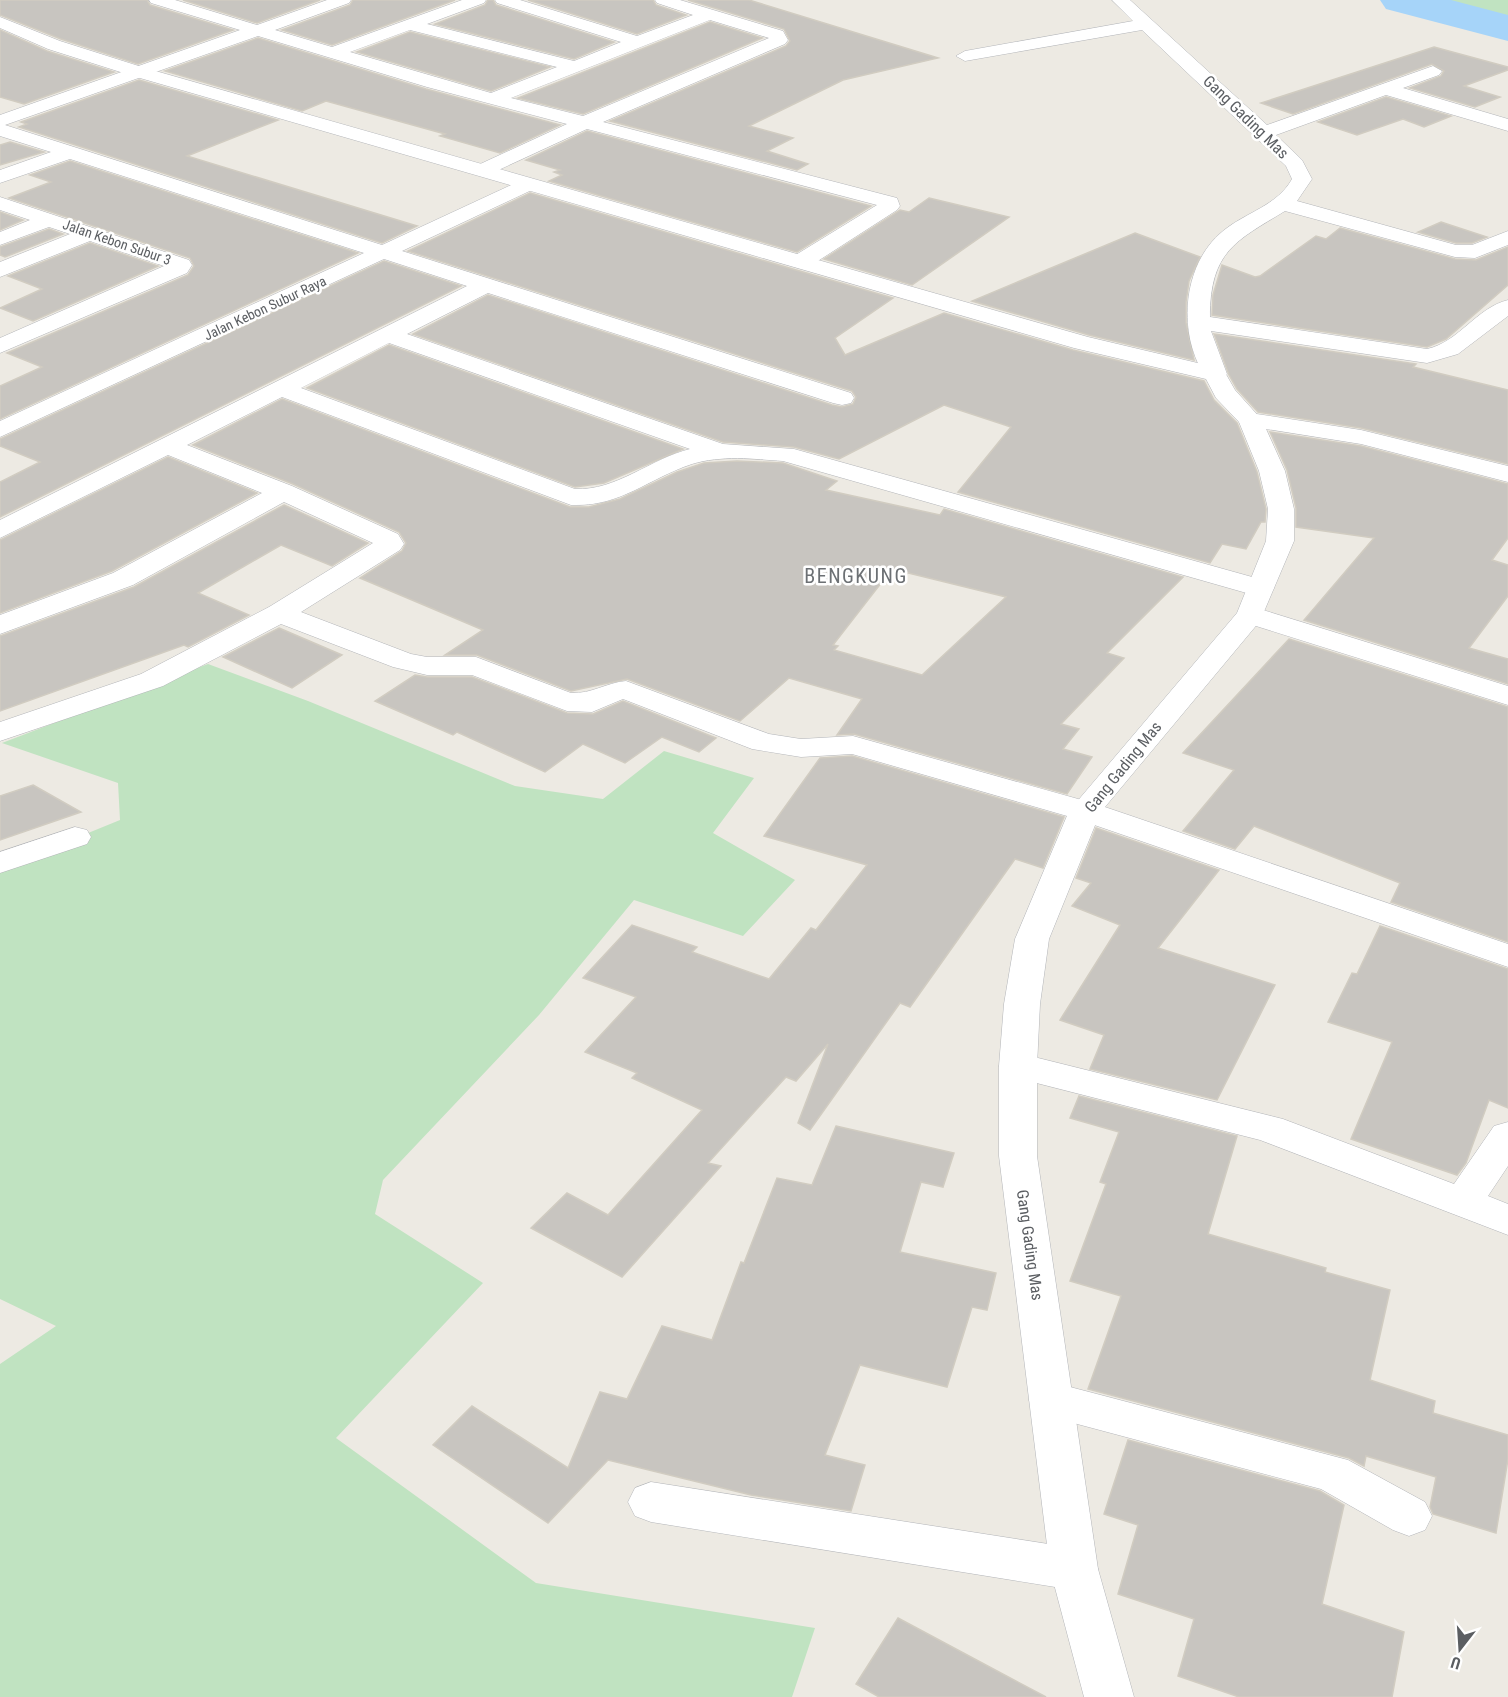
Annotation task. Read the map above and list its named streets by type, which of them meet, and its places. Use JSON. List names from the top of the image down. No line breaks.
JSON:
{"streets":{"street":["Gang Gading Mas","Jalan Kebon Subur 3","Jalan Kebon Subur Raya"]},"districts":["BENGKUNG"],"north":"bottom"}
